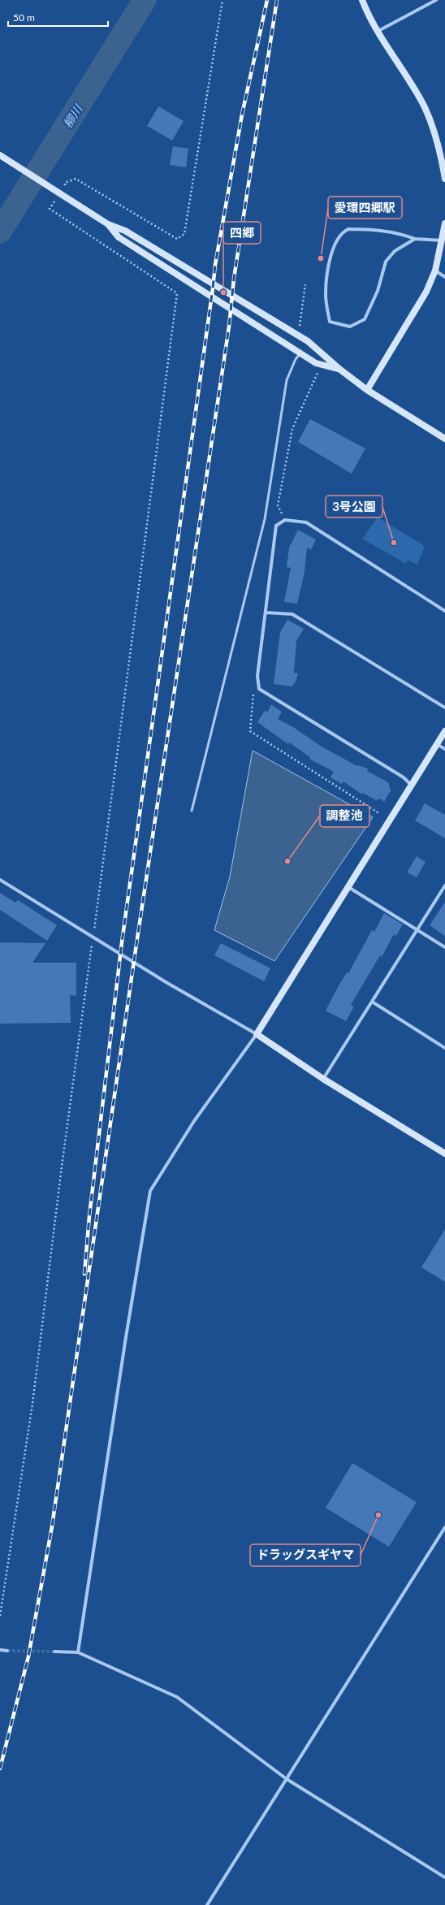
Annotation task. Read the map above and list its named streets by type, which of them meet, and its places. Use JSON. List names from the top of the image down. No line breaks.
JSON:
{"water":["柳川"],"places":["愛環四郷駅","四郷","3号公園","調整池","ドラッグスギヤマ"],"scale_bar":"50 m"}
